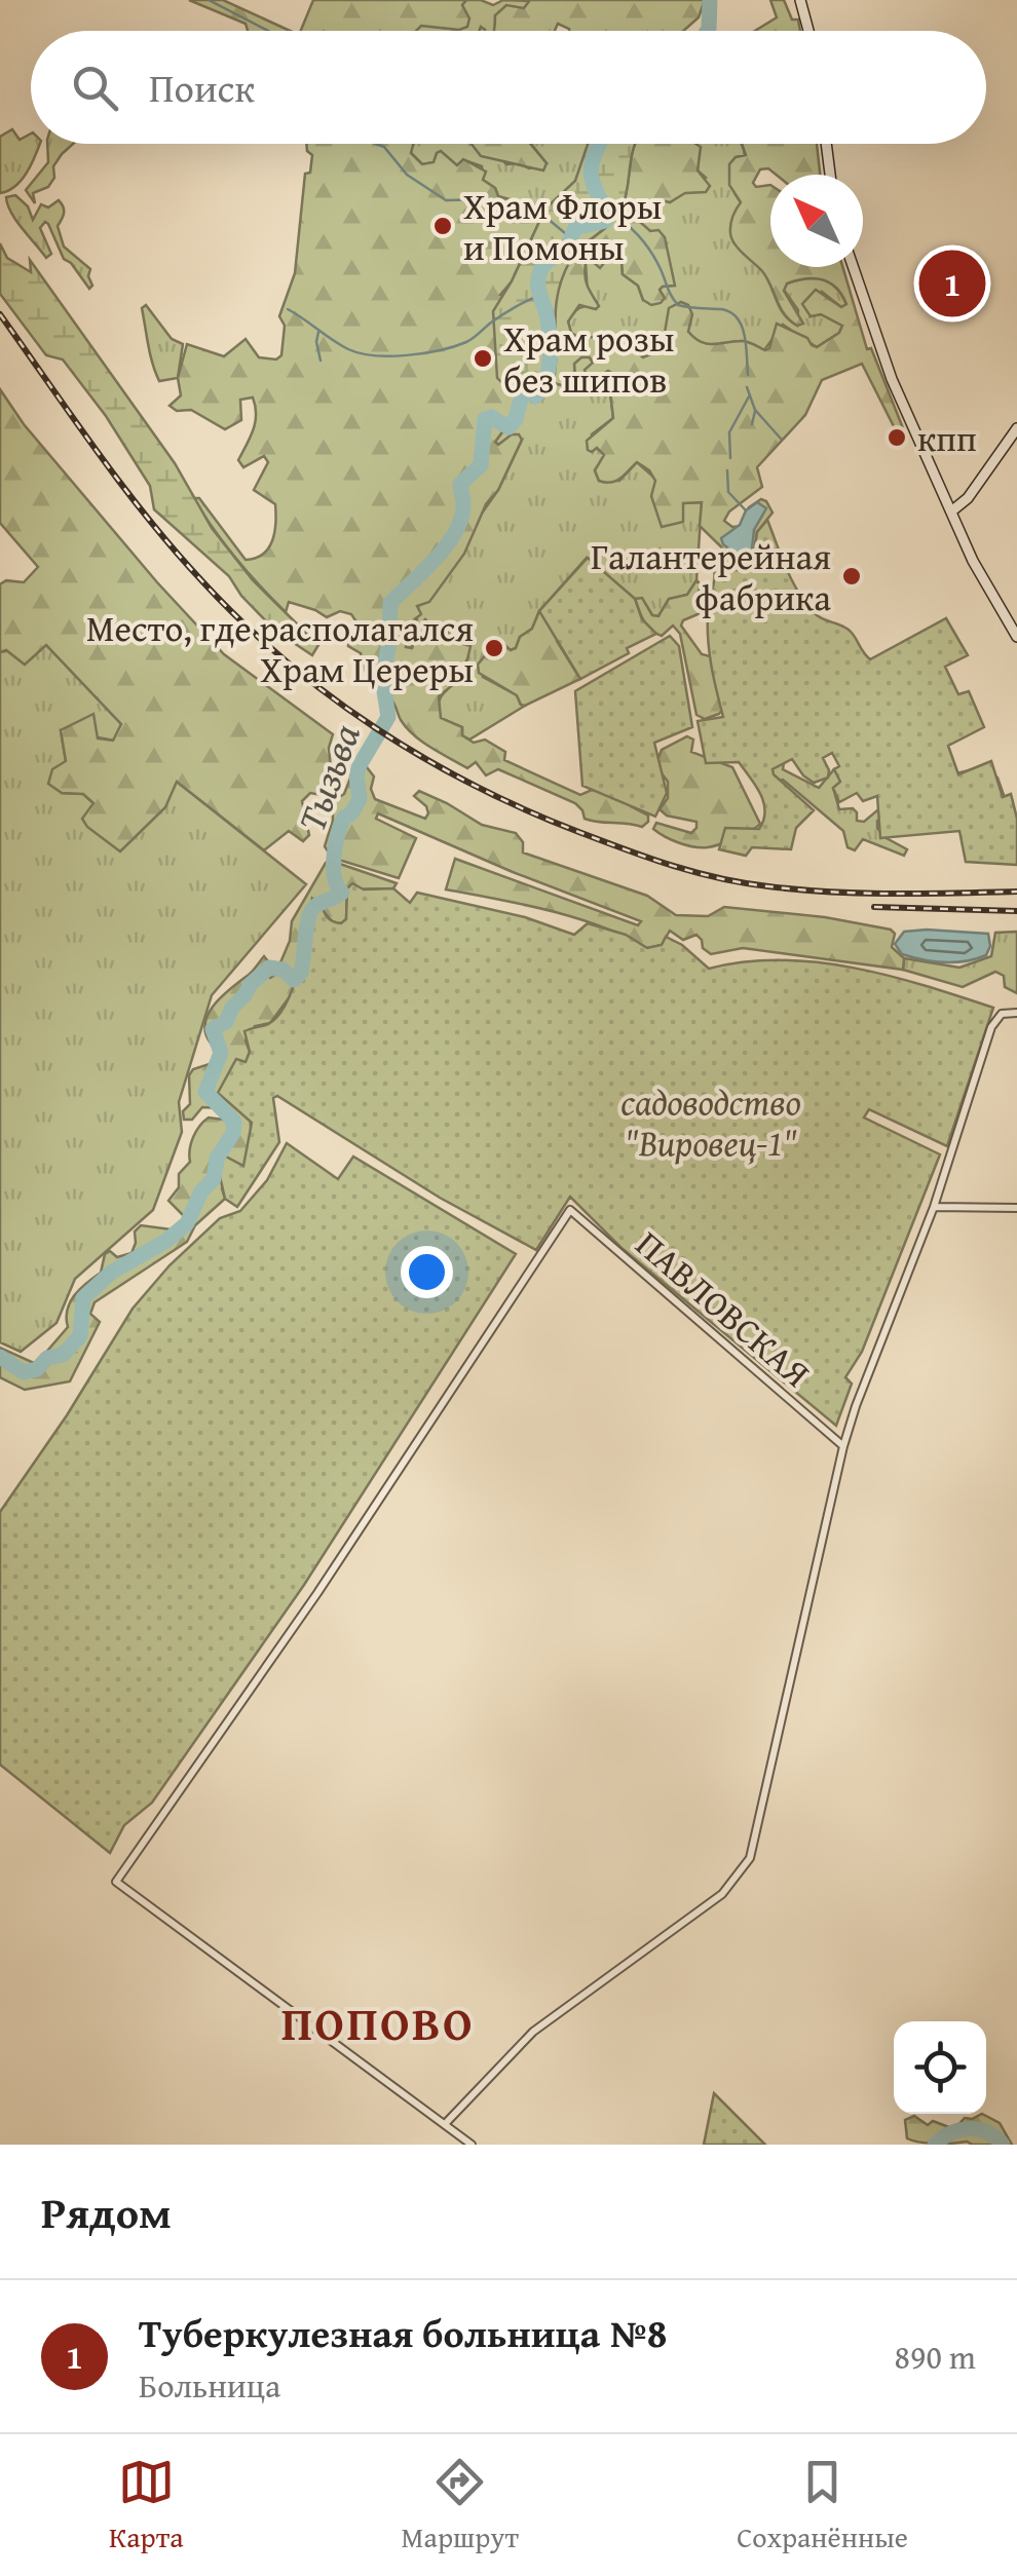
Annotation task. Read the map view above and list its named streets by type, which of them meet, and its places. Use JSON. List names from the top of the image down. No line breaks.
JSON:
{"streets":{"street":["ПАВЛОВСКАЯ"]},"districts":["ПОПОВО"],"water":["Тызьва"],"parks":["садоводство \"Вировец-1\""],"places":["Храм Флоры и Помоны","Храм розы без шипов","кпп","Галантерейная фабрика","Место, где располагался Храм Цереры"],"north":"top left","page":{"search":"Поиск","pins":"1","heading":"Рядом","list":[{"mark":"1","name":"Туберкулезная больница №8","note":"Больница","value":"890 m"}],"nav":["Карта","Маршрут","Сохранённые"]}}
